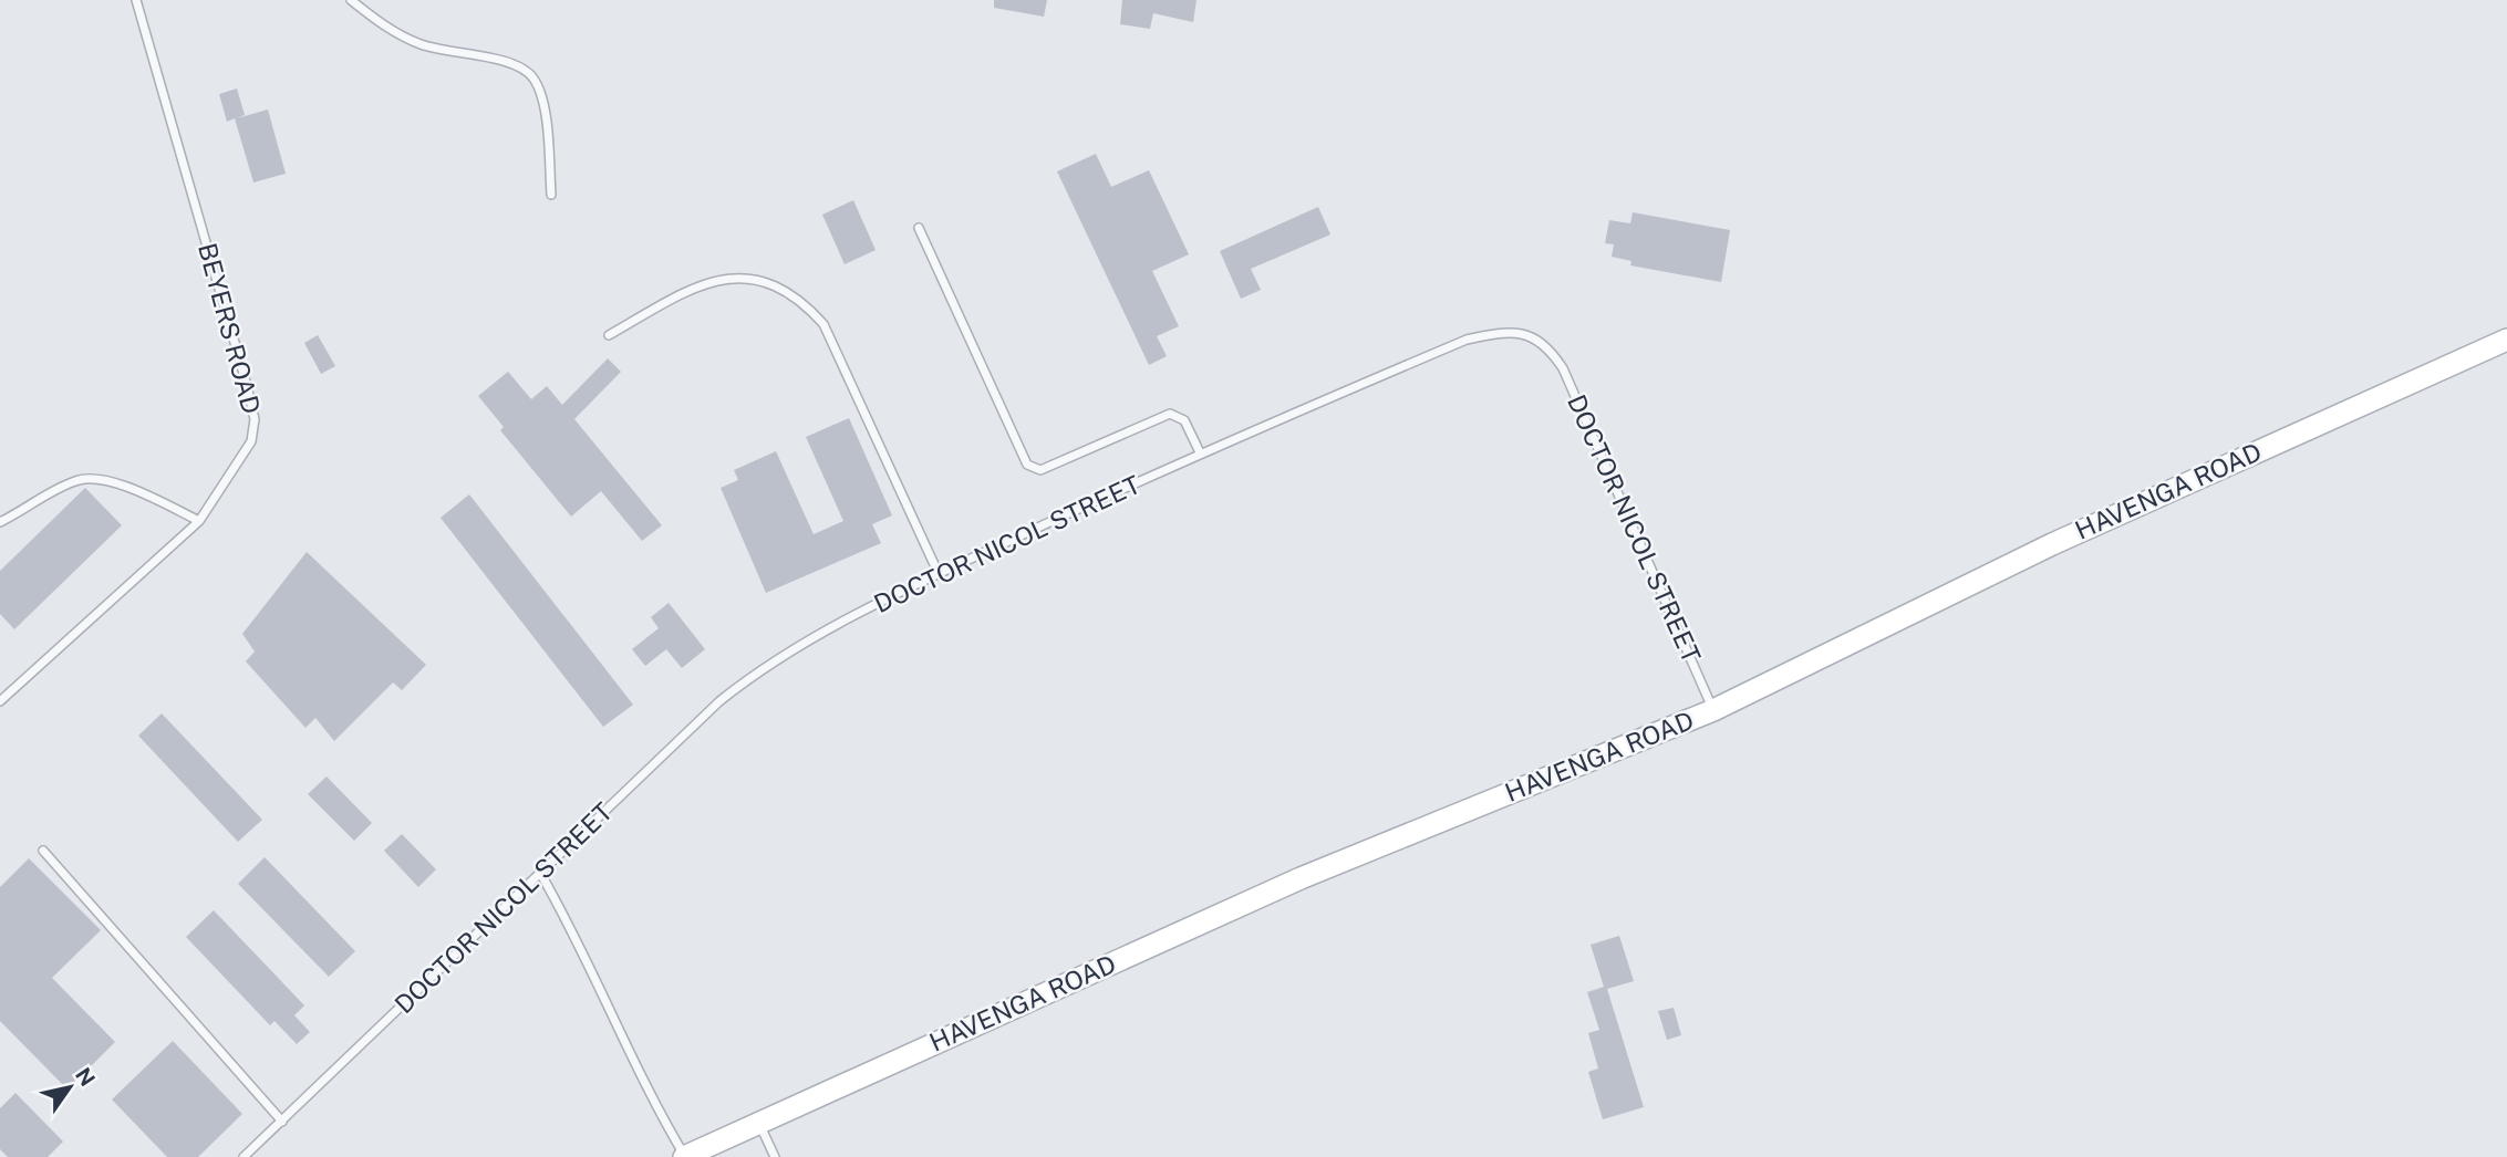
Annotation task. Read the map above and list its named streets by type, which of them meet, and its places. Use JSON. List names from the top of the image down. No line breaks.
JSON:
{"streets":{"street":["HAVENGA ROAD"],"lane":["BEYERS ROAD","DOCTOR NICOL STREET"]},"crossings":[["HAVENGA ROAD","DOCTOR NICOL STREET"]],"north":"top right"}
